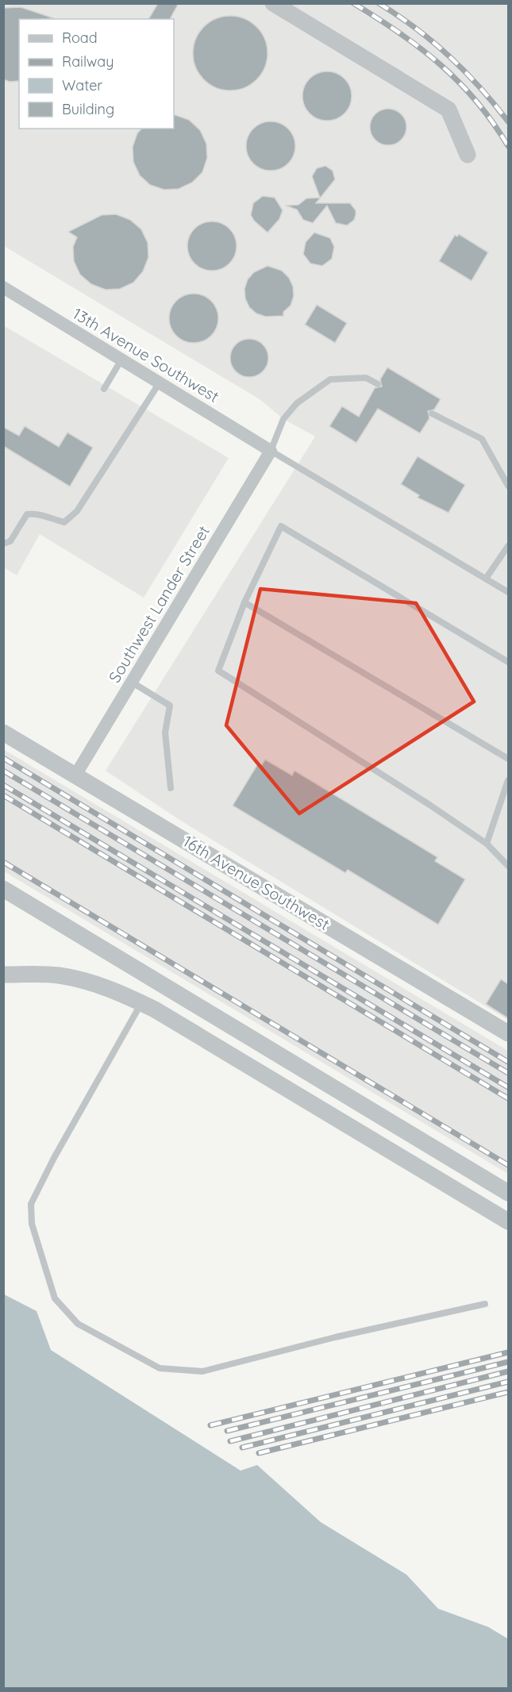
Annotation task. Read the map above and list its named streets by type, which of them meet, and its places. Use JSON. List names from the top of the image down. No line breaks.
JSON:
{"streets":{"street":["13th Avenue Southwest","Southwest Lander Street","16th Avenue Southwest"]},"crossings":[["13th Avenue Southwest","Southwest Lander Street"],["Southwest Lander Street","16th Avenue Southwest"]],"legend":["Road","Railway","Water","Building"]}
